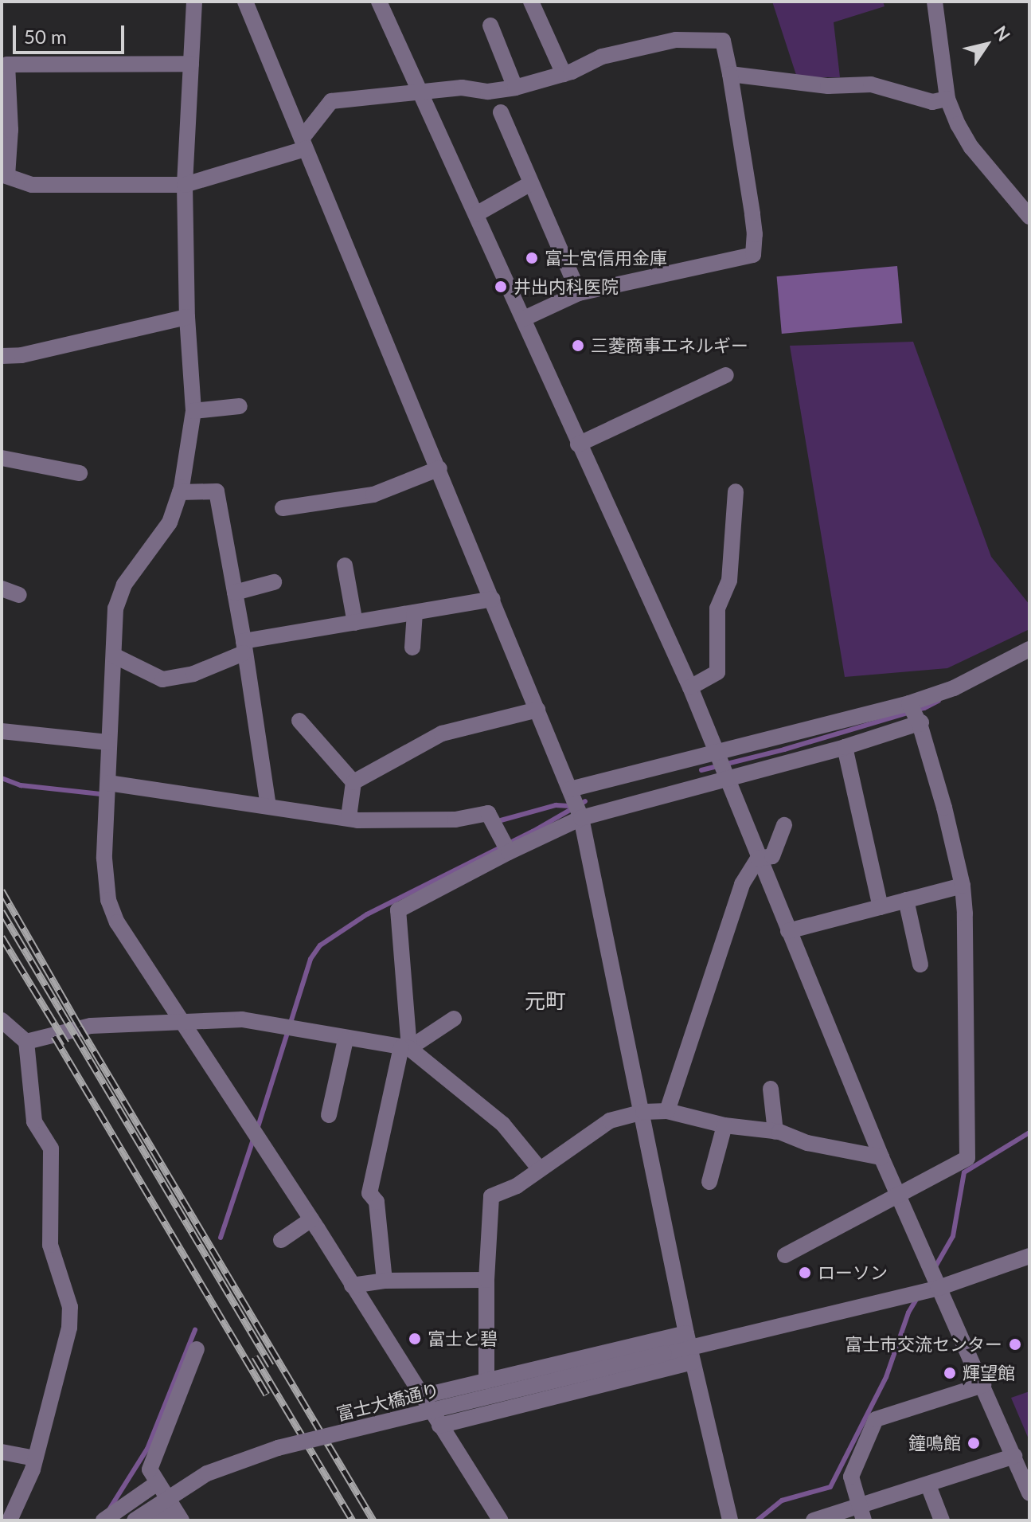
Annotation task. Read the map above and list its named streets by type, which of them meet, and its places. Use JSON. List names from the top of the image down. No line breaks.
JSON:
{"streets":{"street":["富士大橋通り"]},"districts":["元町"],"places":["富士宮信用金庫","井出内科医院","三菱商事エネルギー","ローソン","富士と碧","富士市交流センター","輝望館","鐘鳴館"],"scale_bar":"50 m","north":"top right"}
